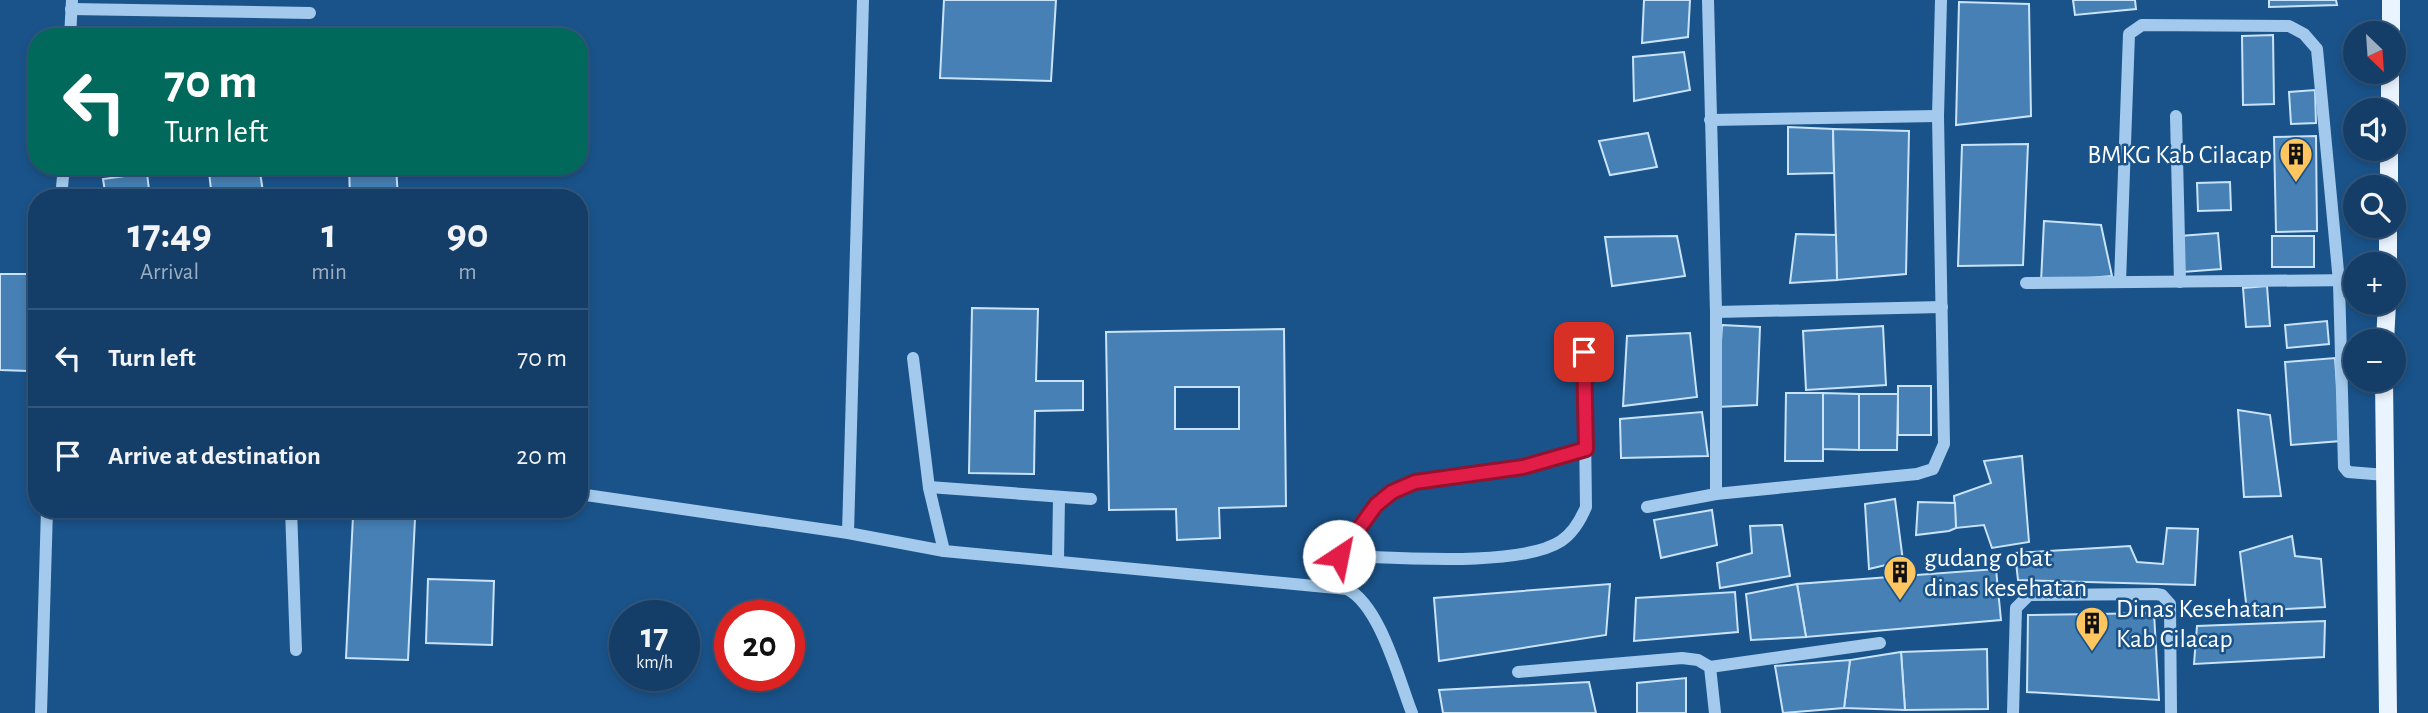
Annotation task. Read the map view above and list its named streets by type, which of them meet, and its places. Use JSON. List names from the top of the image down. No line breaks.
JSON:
{"places":{"building":["BMKG Kab Cilacap","gudang obat dinas kesehatan","Dinas Kesehatan Kab Cilacap"]},"north":"bottom right","page":{"map_buttons":["+","−"],"turn":["70 m","Turn left"],"eta":["17:49","Arrival","1","min","90","m"],"list":[{"name":"Turn left","value":"70 m"},{"name":"Arrive at destination","value":"20 m"}],"speed":"17 km/h","limit":"20"}}
